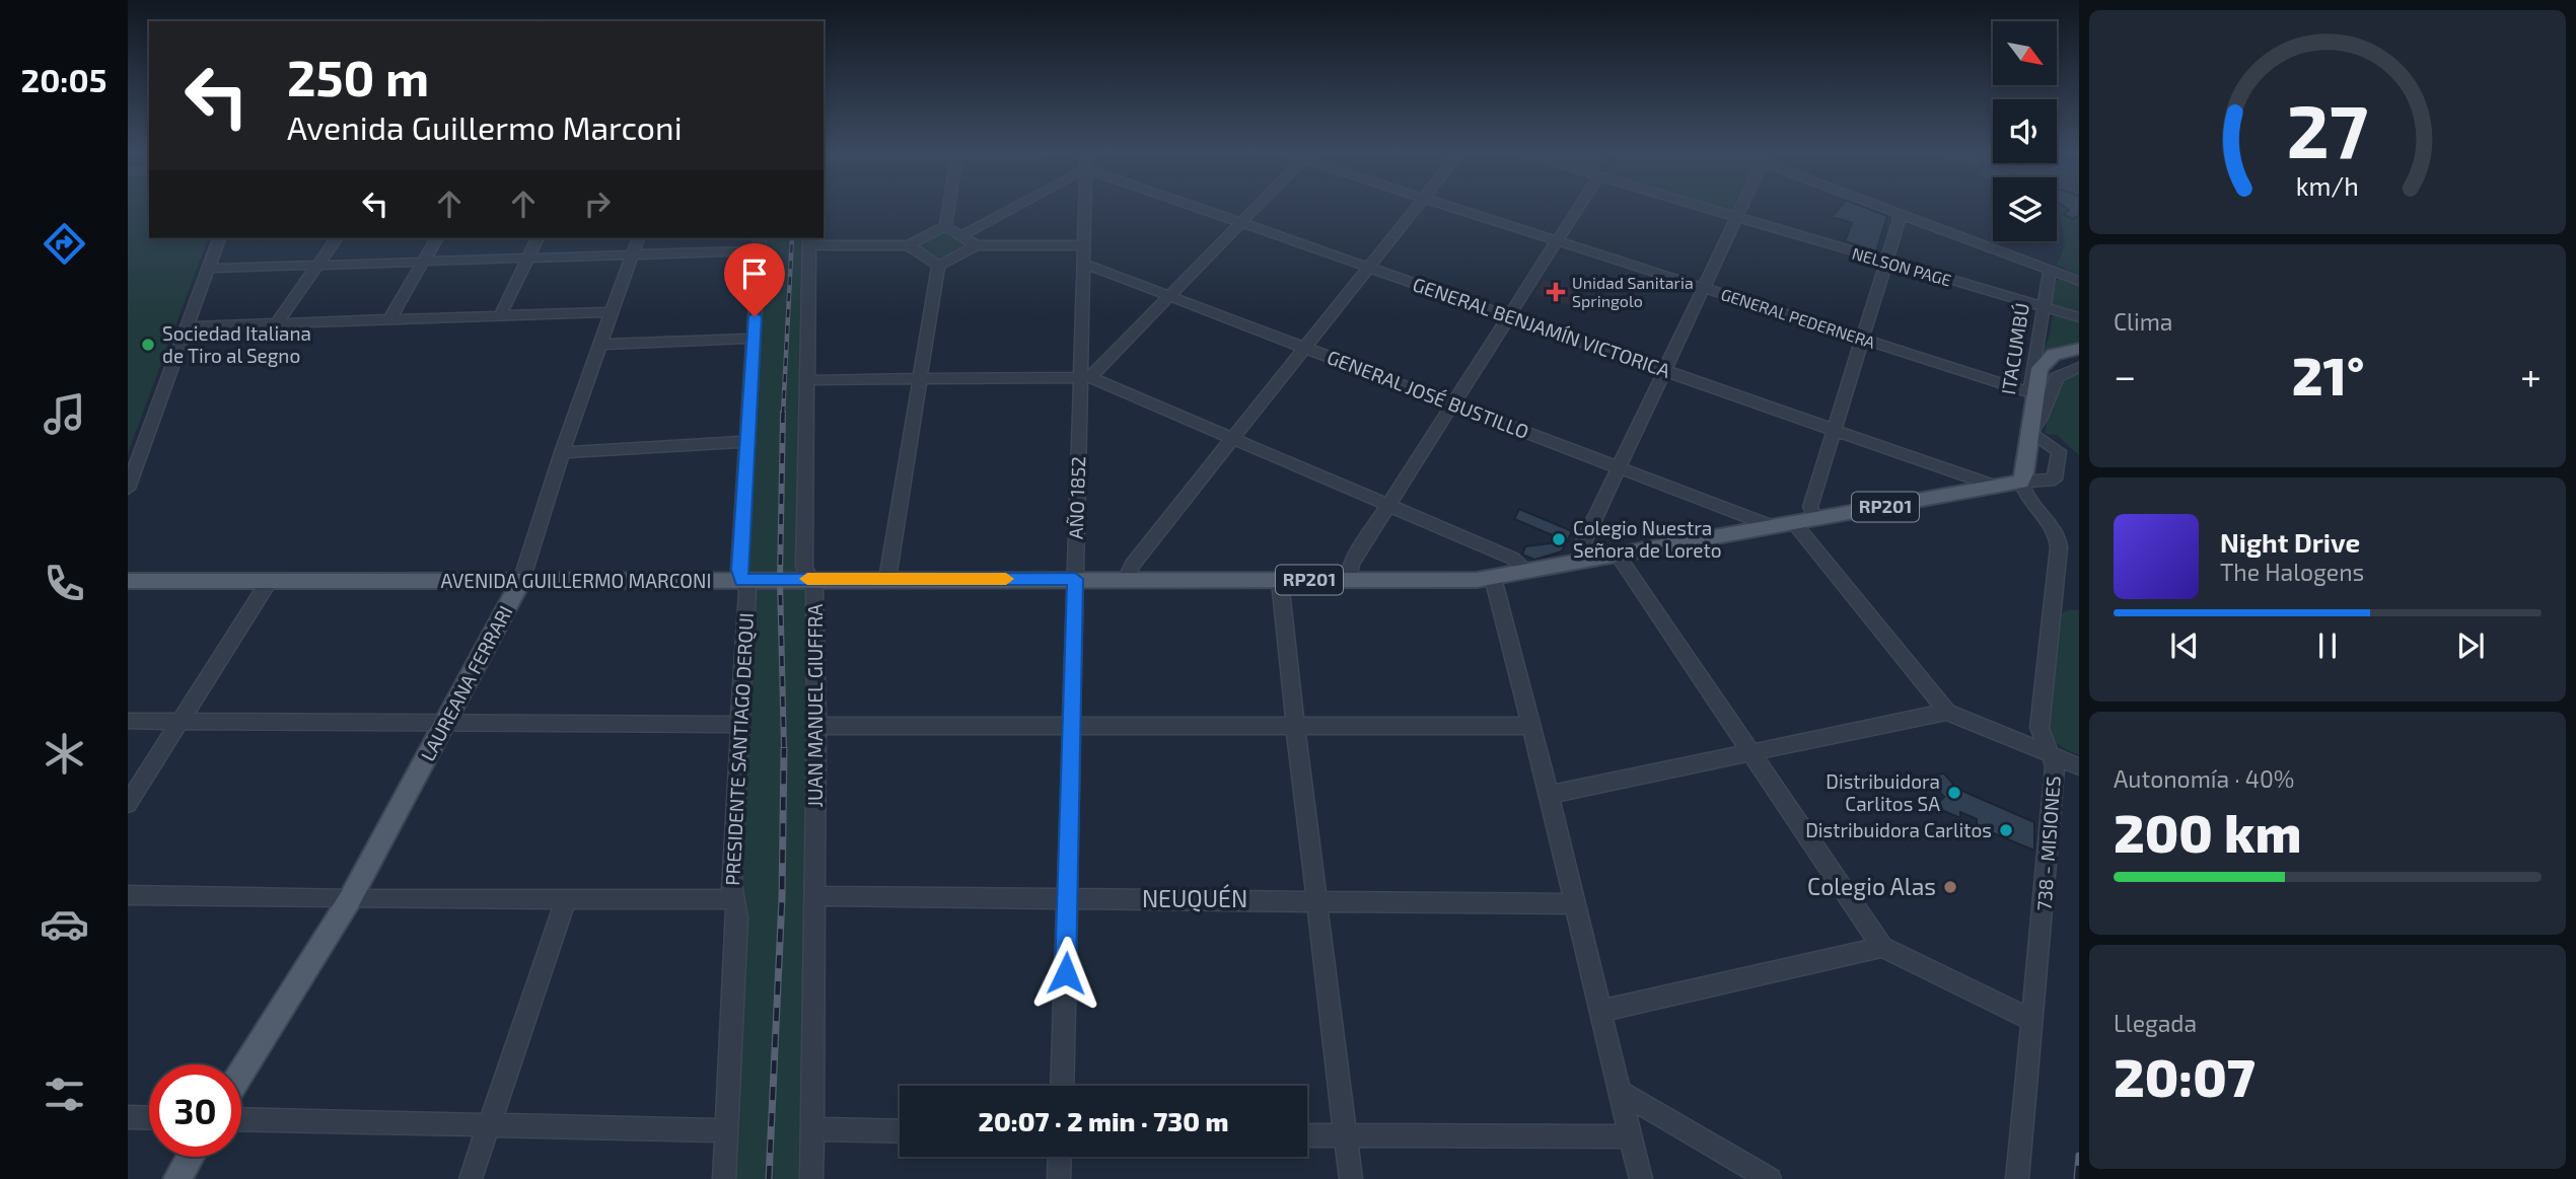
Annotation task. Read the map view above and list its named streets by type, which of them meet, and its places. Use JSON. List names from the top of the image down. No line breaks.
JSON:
{"streets":{"main road":["ITACUMBÚ","RP201","AVENIDA GUILLERMO MARCONI","LAUREANA FERRARI"],"street":["NELSON PAGE","GENERAL PEDERNERA","GENERAL BENJAMÍN VICTORICA","GENERAL JOSÉ BUSTILLO","AÑO 1852","JUAN MANUEL GIUFFRA","PRESIDENTE SANTIAGO DERQUI","738 - MISIONES","NEUQUÉN"]},"crossings":[["NELSON PAGE","ITACUMBÚ"],["GENERAL PEDERNERA","ITACUMBÚ"],["GENERAL BENJAMÍN VICTORICA","RP201"],["ITACUMBÚ","RP201"],["ITACUMBÚ","738 - MISIONES"],["GENERAL JOSÉ BUSTILLO","AÑO 1852"],["GENERAL JOSÉ BUSTILLO","RP201"],["AÑO 1852","AVENIDA GUILLERMO MARCONI"],["AÑO 1852","NEUQUÉN"],["RP201","AVENIDA GUILLERMO MARCONI"],["RP201","738 - MISIONES"],["AVENIDA GUILLERMO MARCONI","LAUREANA FERRARI"],["AVENIDA GUILLERMO MARCONI","JUAN MANUEL GIUFFRA"],["AVENIDA GUILLERMO MARCONI","PRESIDENTE SANTIAGO DERQUI"],["JUAN MANUEL GIUFFRA","NEUQUÉN"]],"places":{"health":["Unidad Sanitaria Springolo"],"other":["Sociedad Italiana de Tiro al Segno","Colegio Nuestra Señora de Loreto","Distribuidora Carlitos SA","Distribuidora Carlitos","Colegio Alas"]},"north":"bottom right","page":{"tabs":"20:05","turn":["250 m","Avenida Guillermo Marconi"],"tile":["Clima",["Autonomía · 40%","200 km"],["Llegada","20:07"]],"heat":["−","21°","+"],"song":["Night Drive","The Halogens"],"limit":"30","trip":"20:07 · 2 min · 730 m","gauge":["27","km/h"]}}
